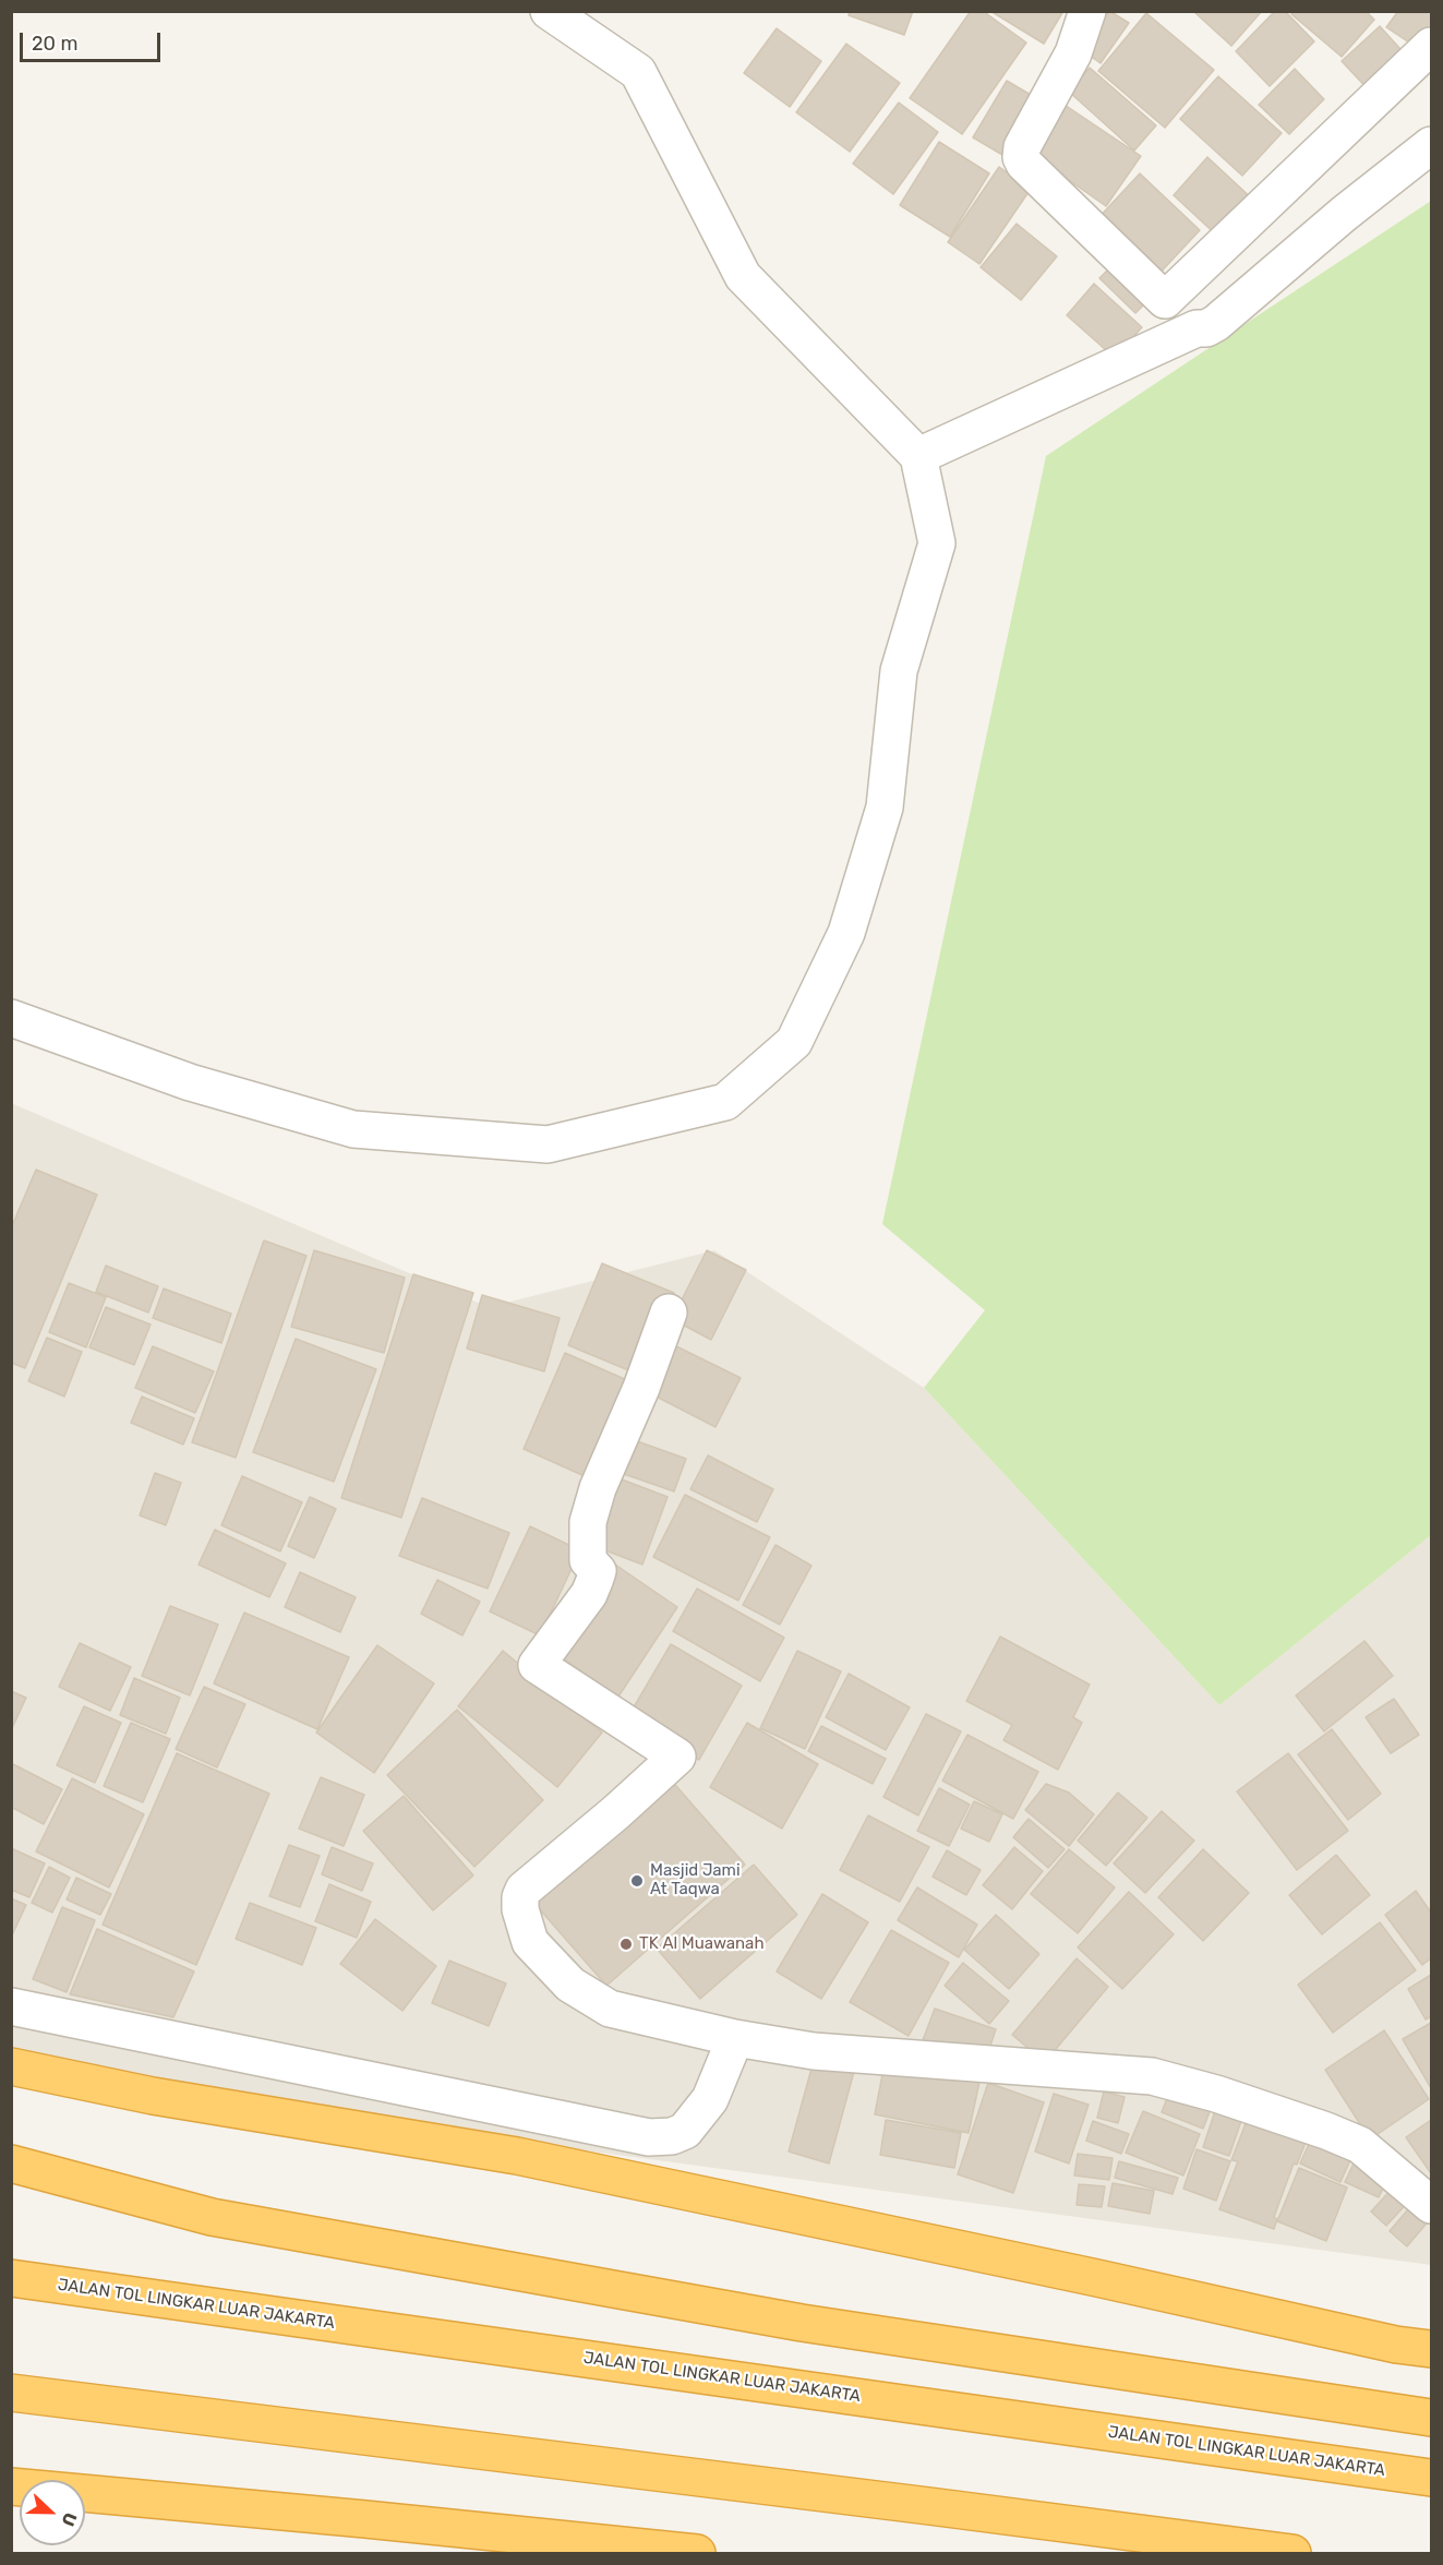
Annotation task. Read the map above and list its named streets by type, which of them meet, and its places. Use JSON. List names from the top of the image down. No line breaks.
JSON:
{"streets":{"highway":["JALAN TOL LINGKAR LUAR JAKARTA"]},"places":["Masjid Jami At Taqwa","TK Al Muawanah"],"scale_bar":"20 m","north":"right"}
